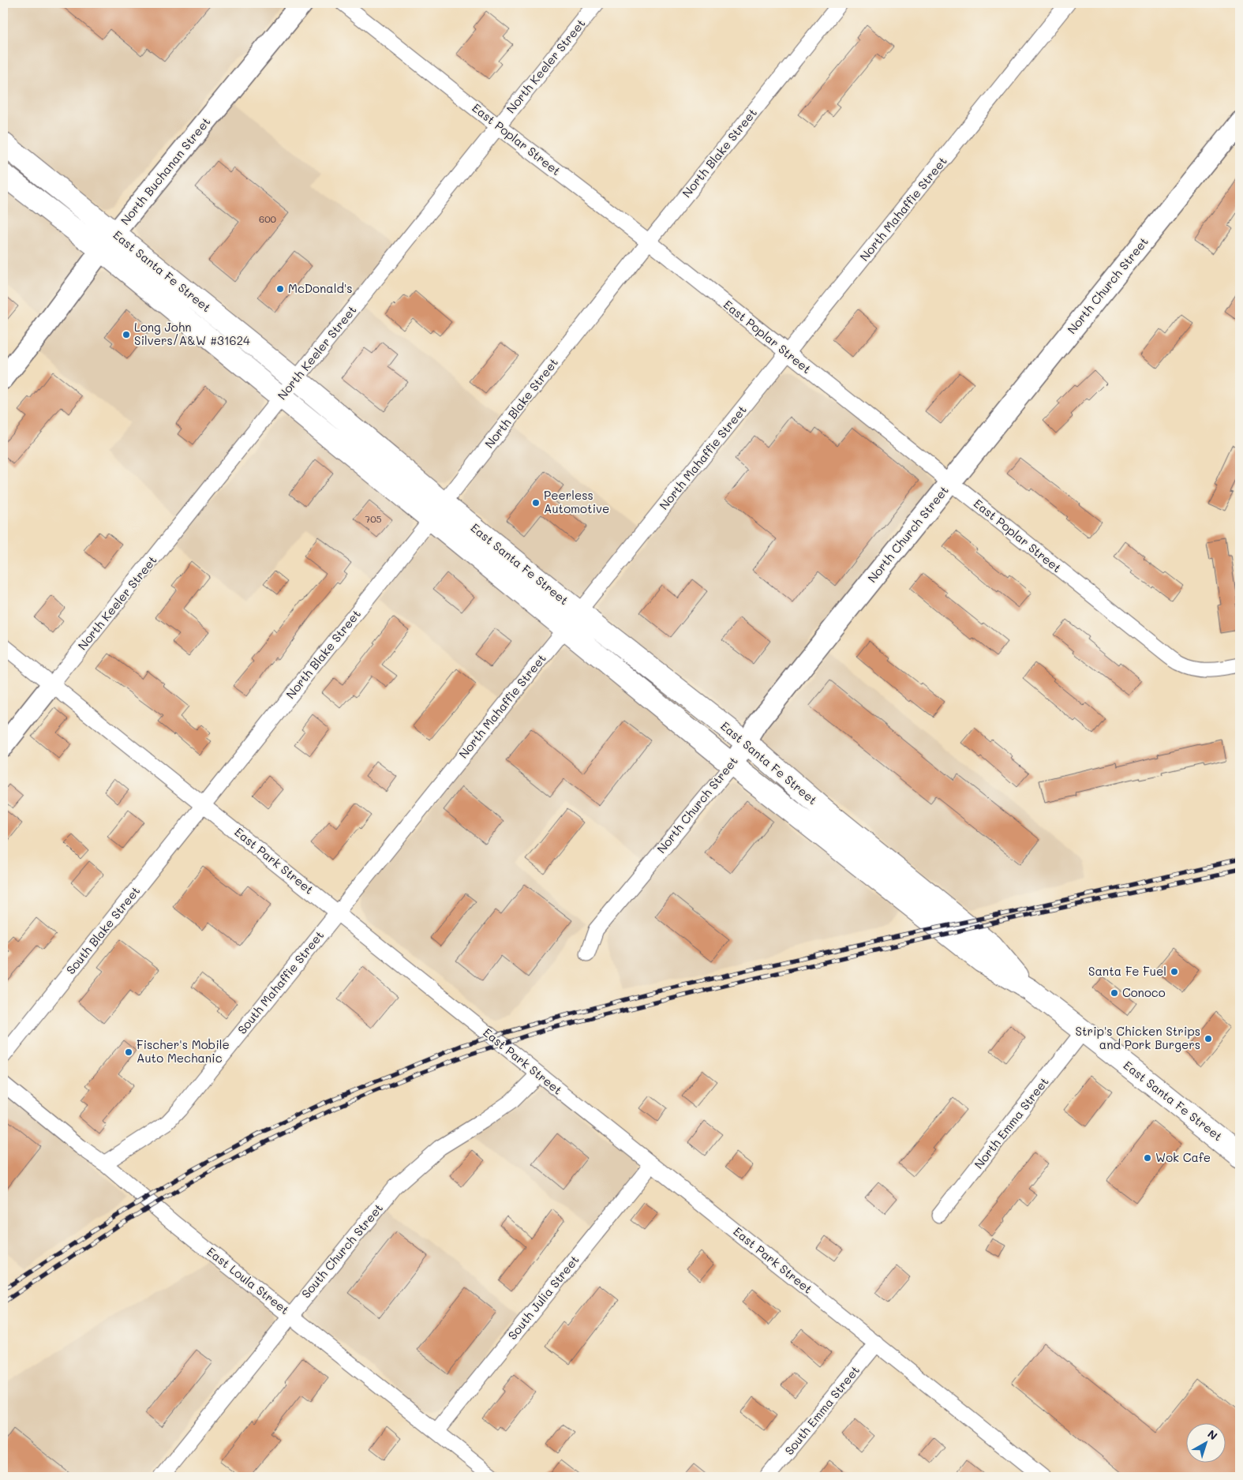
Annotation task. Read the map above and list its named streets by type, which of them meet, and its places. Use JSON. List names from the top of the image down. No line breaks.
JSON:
{"streets":{"main road":["East Santa Fe Street"],"street":["North Keeler Street","East Poplar Street","North Blake Street","North Buchanan Street","North Mahaffie Street","North Church Street","East Park Street","South Blake Street","South Mahaffie Street","North Emma Street","South Church Street","East Loula Street","South Julia Street","South Emma Street"]},"crossings":[["North Keeler Street","East Poplar Street"],["North Keeler Street","East Santa Fe Street"],["North Keeler Street","East Park Street"],["East Poplar Street","North Blake Street"],["East Poplar Street","North Mahaffie Street"],["East Poplar Street","North Church Street"],["North Blake Street","East Santa Fe Street"],["North Blake Street","East Park Street"],["North Blake Street","South Blake Street"],["North Buchanan Street","East Santa Fe Street"],["North Mahaffie Street","East Santa Fe Street"],["North Mahaffie Street","East Park Street"],["North Mahaffie Street","South Mahaffie Street"],["East Santa Fe Street","North Church Street"],["East Santa Fe Street","North Emma Street"],["East Park Street","South Blake Street"],["East Park Street","South Mahaffie Street"],["East Park Street","South Church Street"],["East Park Street","South Julia Street"],["East Park Street","South Emma Street"],["South Mahaffie Street","East Loula Street"],["South Church Street","East Loula Street"],["East Loula Street","South Julia Street"]],"places":["McDonald's","Long John Silvers/A&W #31624","Peerless Automotive","Santa Fe Fuel","Conoco","Strip's Chicken Strips and Pork Burgers","Fischer's Mobile Auto Mechanic","Wok Cafe"],"house_numbers":["600","705"],"north":"top right"}
